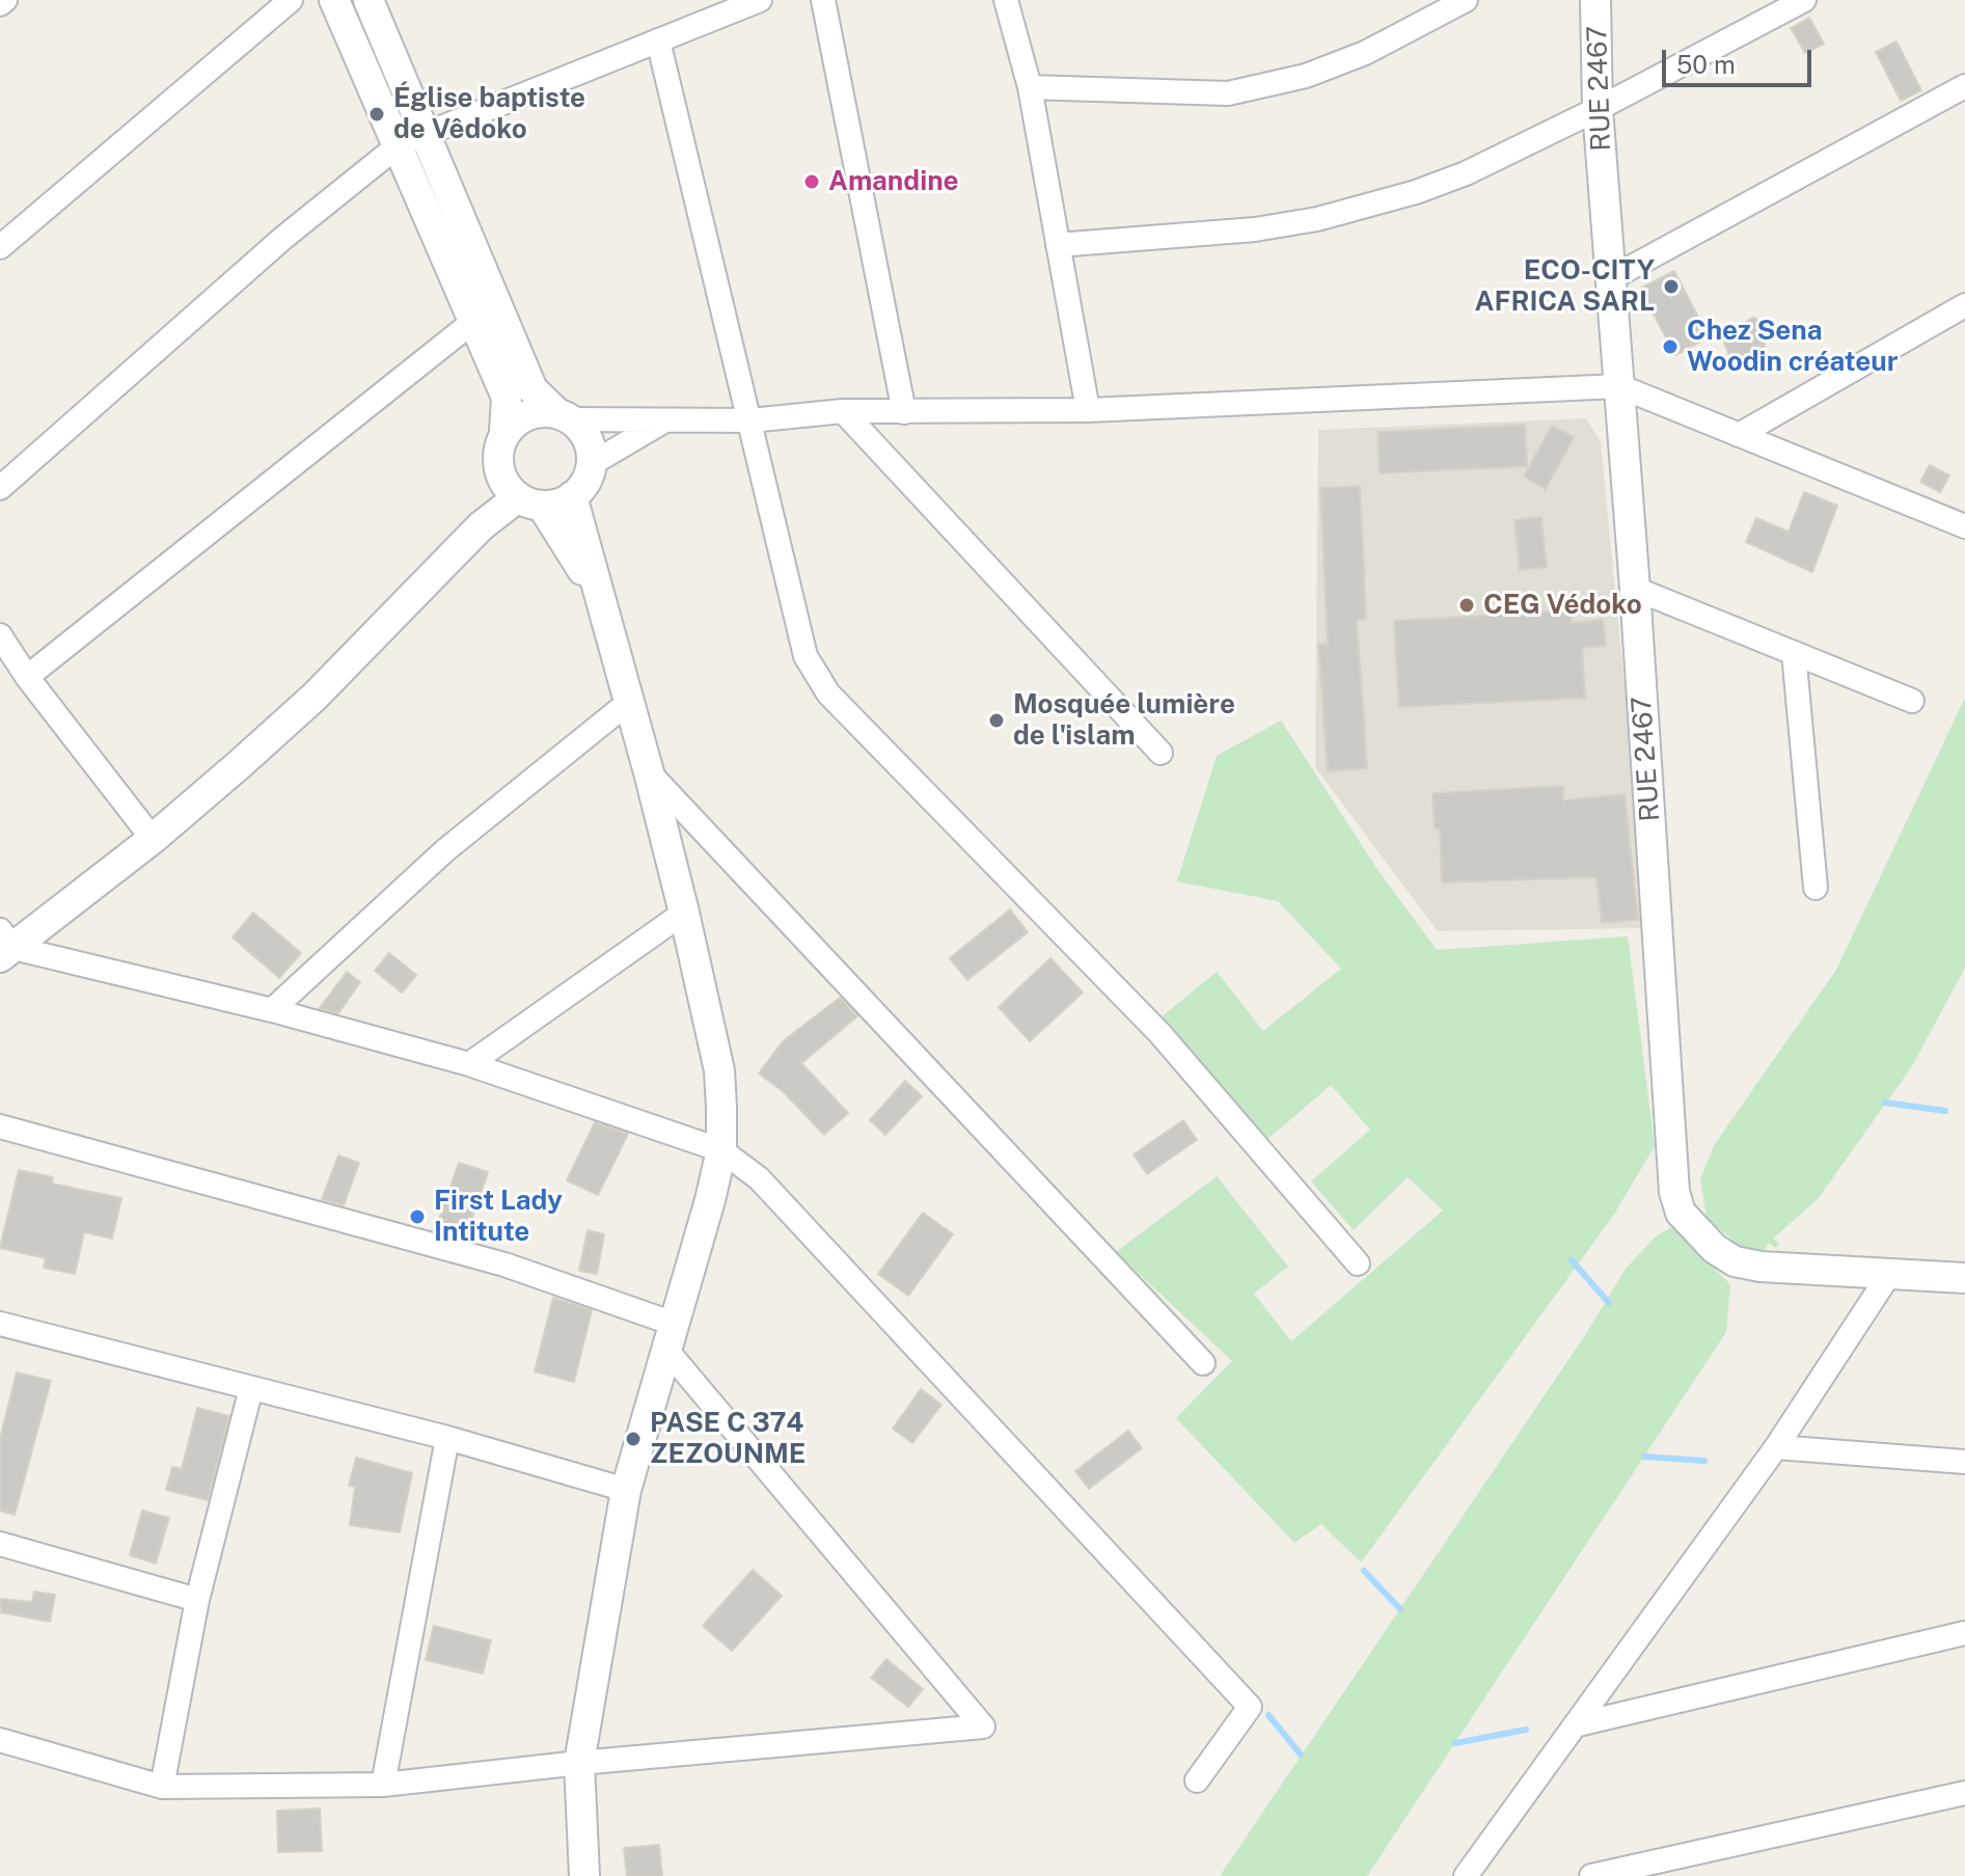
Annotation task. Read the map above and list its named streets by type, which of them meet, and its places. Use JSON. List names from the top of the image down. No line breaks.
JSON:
{"streets":{"street":["RUE 2467"]},"places":["Église baptiste de Vêdoko","Amandine","ECO-CITY AFRICA SARL","Chez Sena Woodin créateur","CEG Védoko","Mosquée lumière de l'islam","First Lady Intitute","PASE C 374 ZEZOUNME"],"scale_bar":"50 m"}
